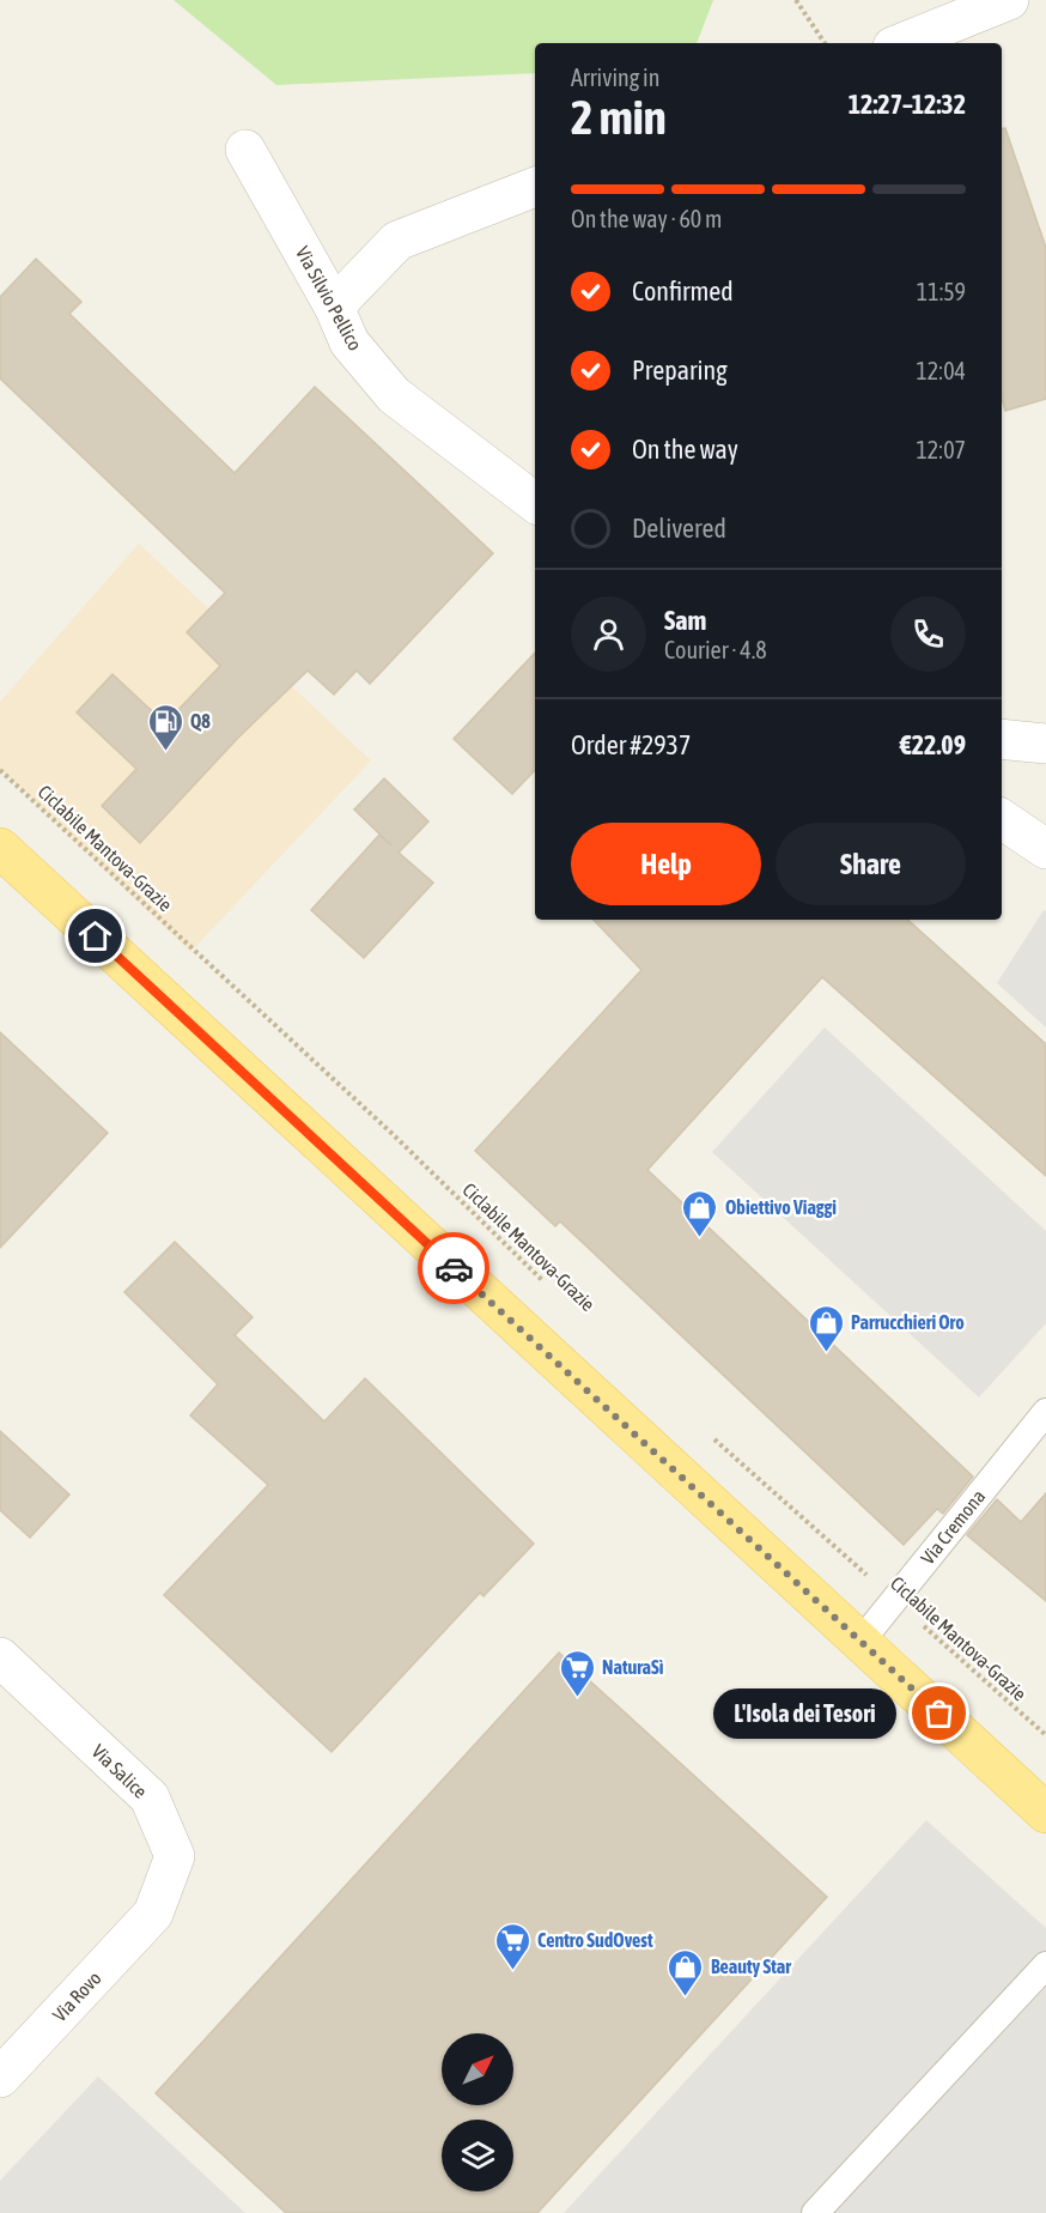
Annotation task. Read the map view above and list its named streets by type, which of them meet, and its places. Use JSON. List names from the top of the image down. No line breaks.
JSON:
{"streets":{"street":["Via Silvio Pellico","Via Salice","Via Rovo"],"lane":["Via Cremona"],"path":["Ciclabile Mantova-Grazie"]},"crossings":[["Ciclabile Mantova-Grazie","Via Cremona"],["Via Salice","Via Rovo"]],"places":{"fuel station":["Q8"],"shop":["Obiettivo Viaggi","Parrucchieri Oro","Beauty Star"],"supermarket":["NaturaSì","Centro SudOvest"],"other":["L'Isola dei Tesori"]},"north":"top right","page":{"heading":["2 min","Arriving in","12:27–12:32"],"panel":["Sam","Courier · 4.8","Order #2937","€22.09"],"bar":"On the way · 60 m","list":[["Confirmed","11:59"],["Preparing","12:04"],["On the way","12:07"],"Delivered"],"buttons":["Help","Share"],"bubble":"L'Isola dei Tesori"}}
